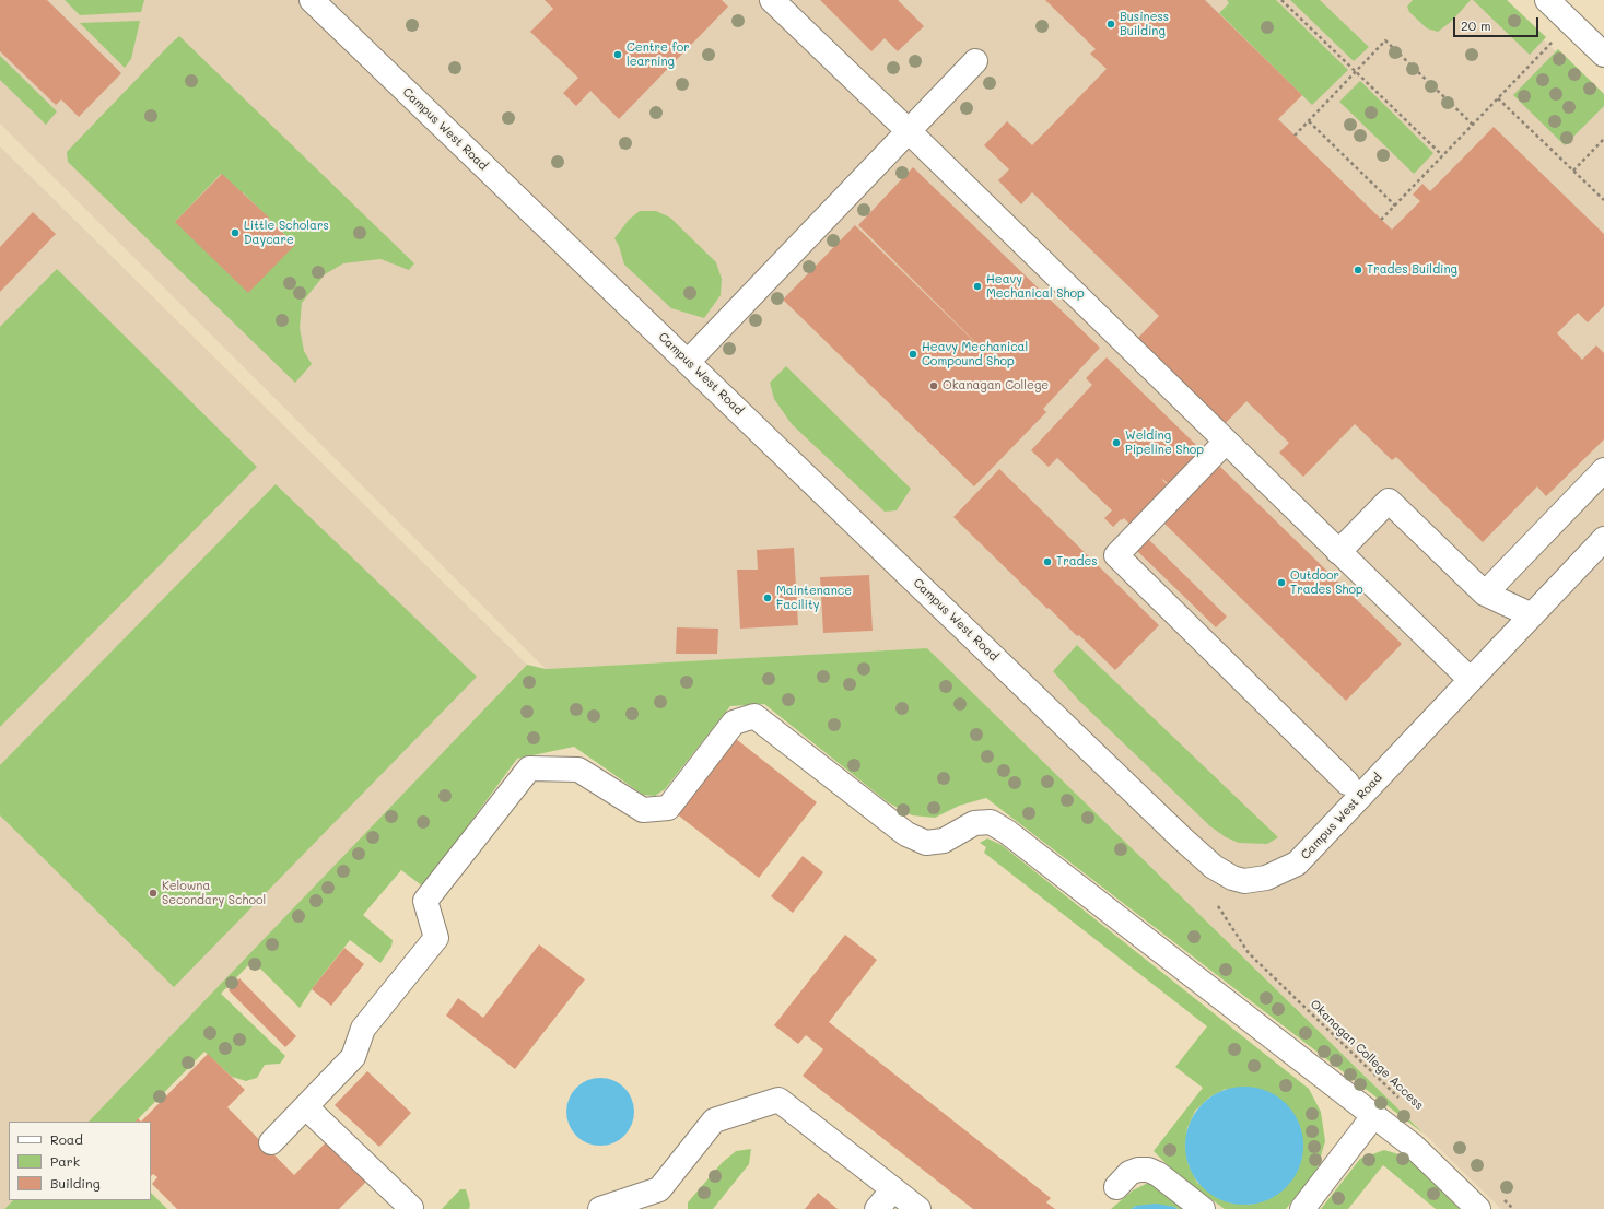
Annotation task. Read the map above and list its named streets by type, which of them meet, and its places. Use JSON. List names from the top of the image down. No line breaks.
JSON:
{"streets":{"street":["Campus West Road"],"path":["Okanagan College Access"]},"places":["Business Building","Centre for learning","Little Scholars Daycare","Trades Building","Heavy Mechanical Shop","Heavy Mechanical Compound Shop","Okanagan College","Welding Pipeline Shop","Trades","Outdoor Trades Shop","Maintenance Facility","Kelowna Secondary School"],"legend":["Road","Park","Building"],"scale_bar":"20 m"}
